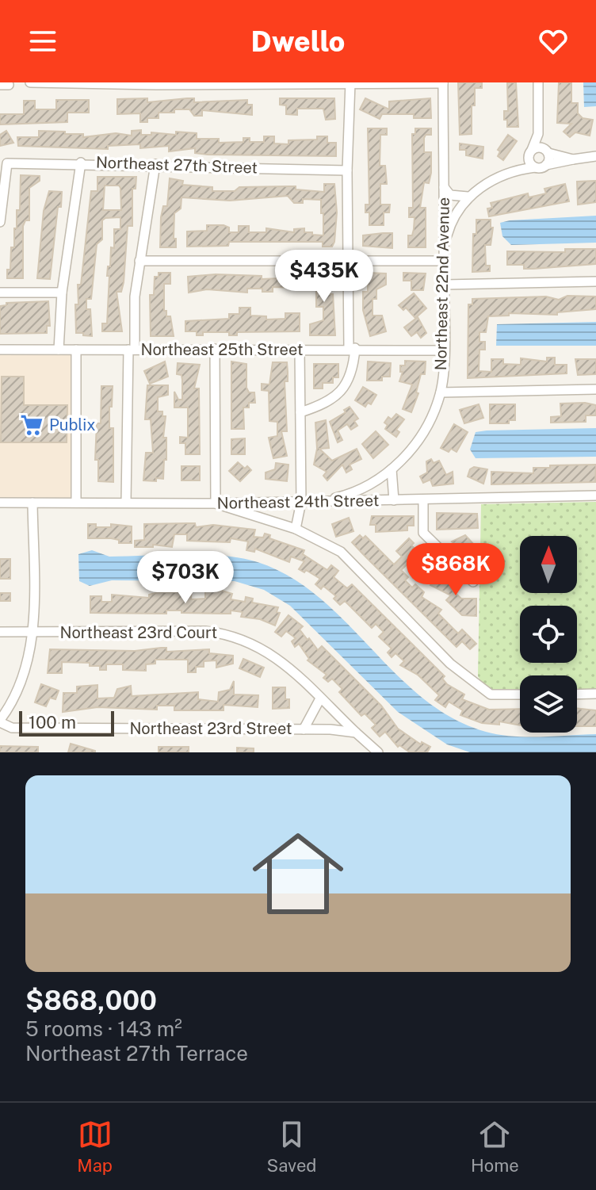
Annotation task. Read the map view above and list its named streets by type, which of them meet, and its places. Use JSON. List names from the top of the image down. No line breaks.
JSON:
{"streets":{"street":["Northeast 27th Street","Northeast 22nd Avenue","Northeast 25th Street","Northeast 24th Street","Northeast 23rd Court","Northeast 23rd Street"]},"crossings":[["Northeast 22nd Avenue","Northeast 25th Street"],["Northeast 22nd Avenue","Northeast 24th Street"],["Northeast 23rd Court","Northeast 23rd Street"]],"places":{"supermarket":["Publix"]},"scale_bar":"100 m","north":"top","page":{"header":"Dwello","price":["$435K","$868K","$703K"],"scale":"100 m","list":[{"name":"$868,000","note":"5 rooms · 143 m² · Northeast 27th Terrace"}],"tabs":["Map","Saved","Home"]}}
